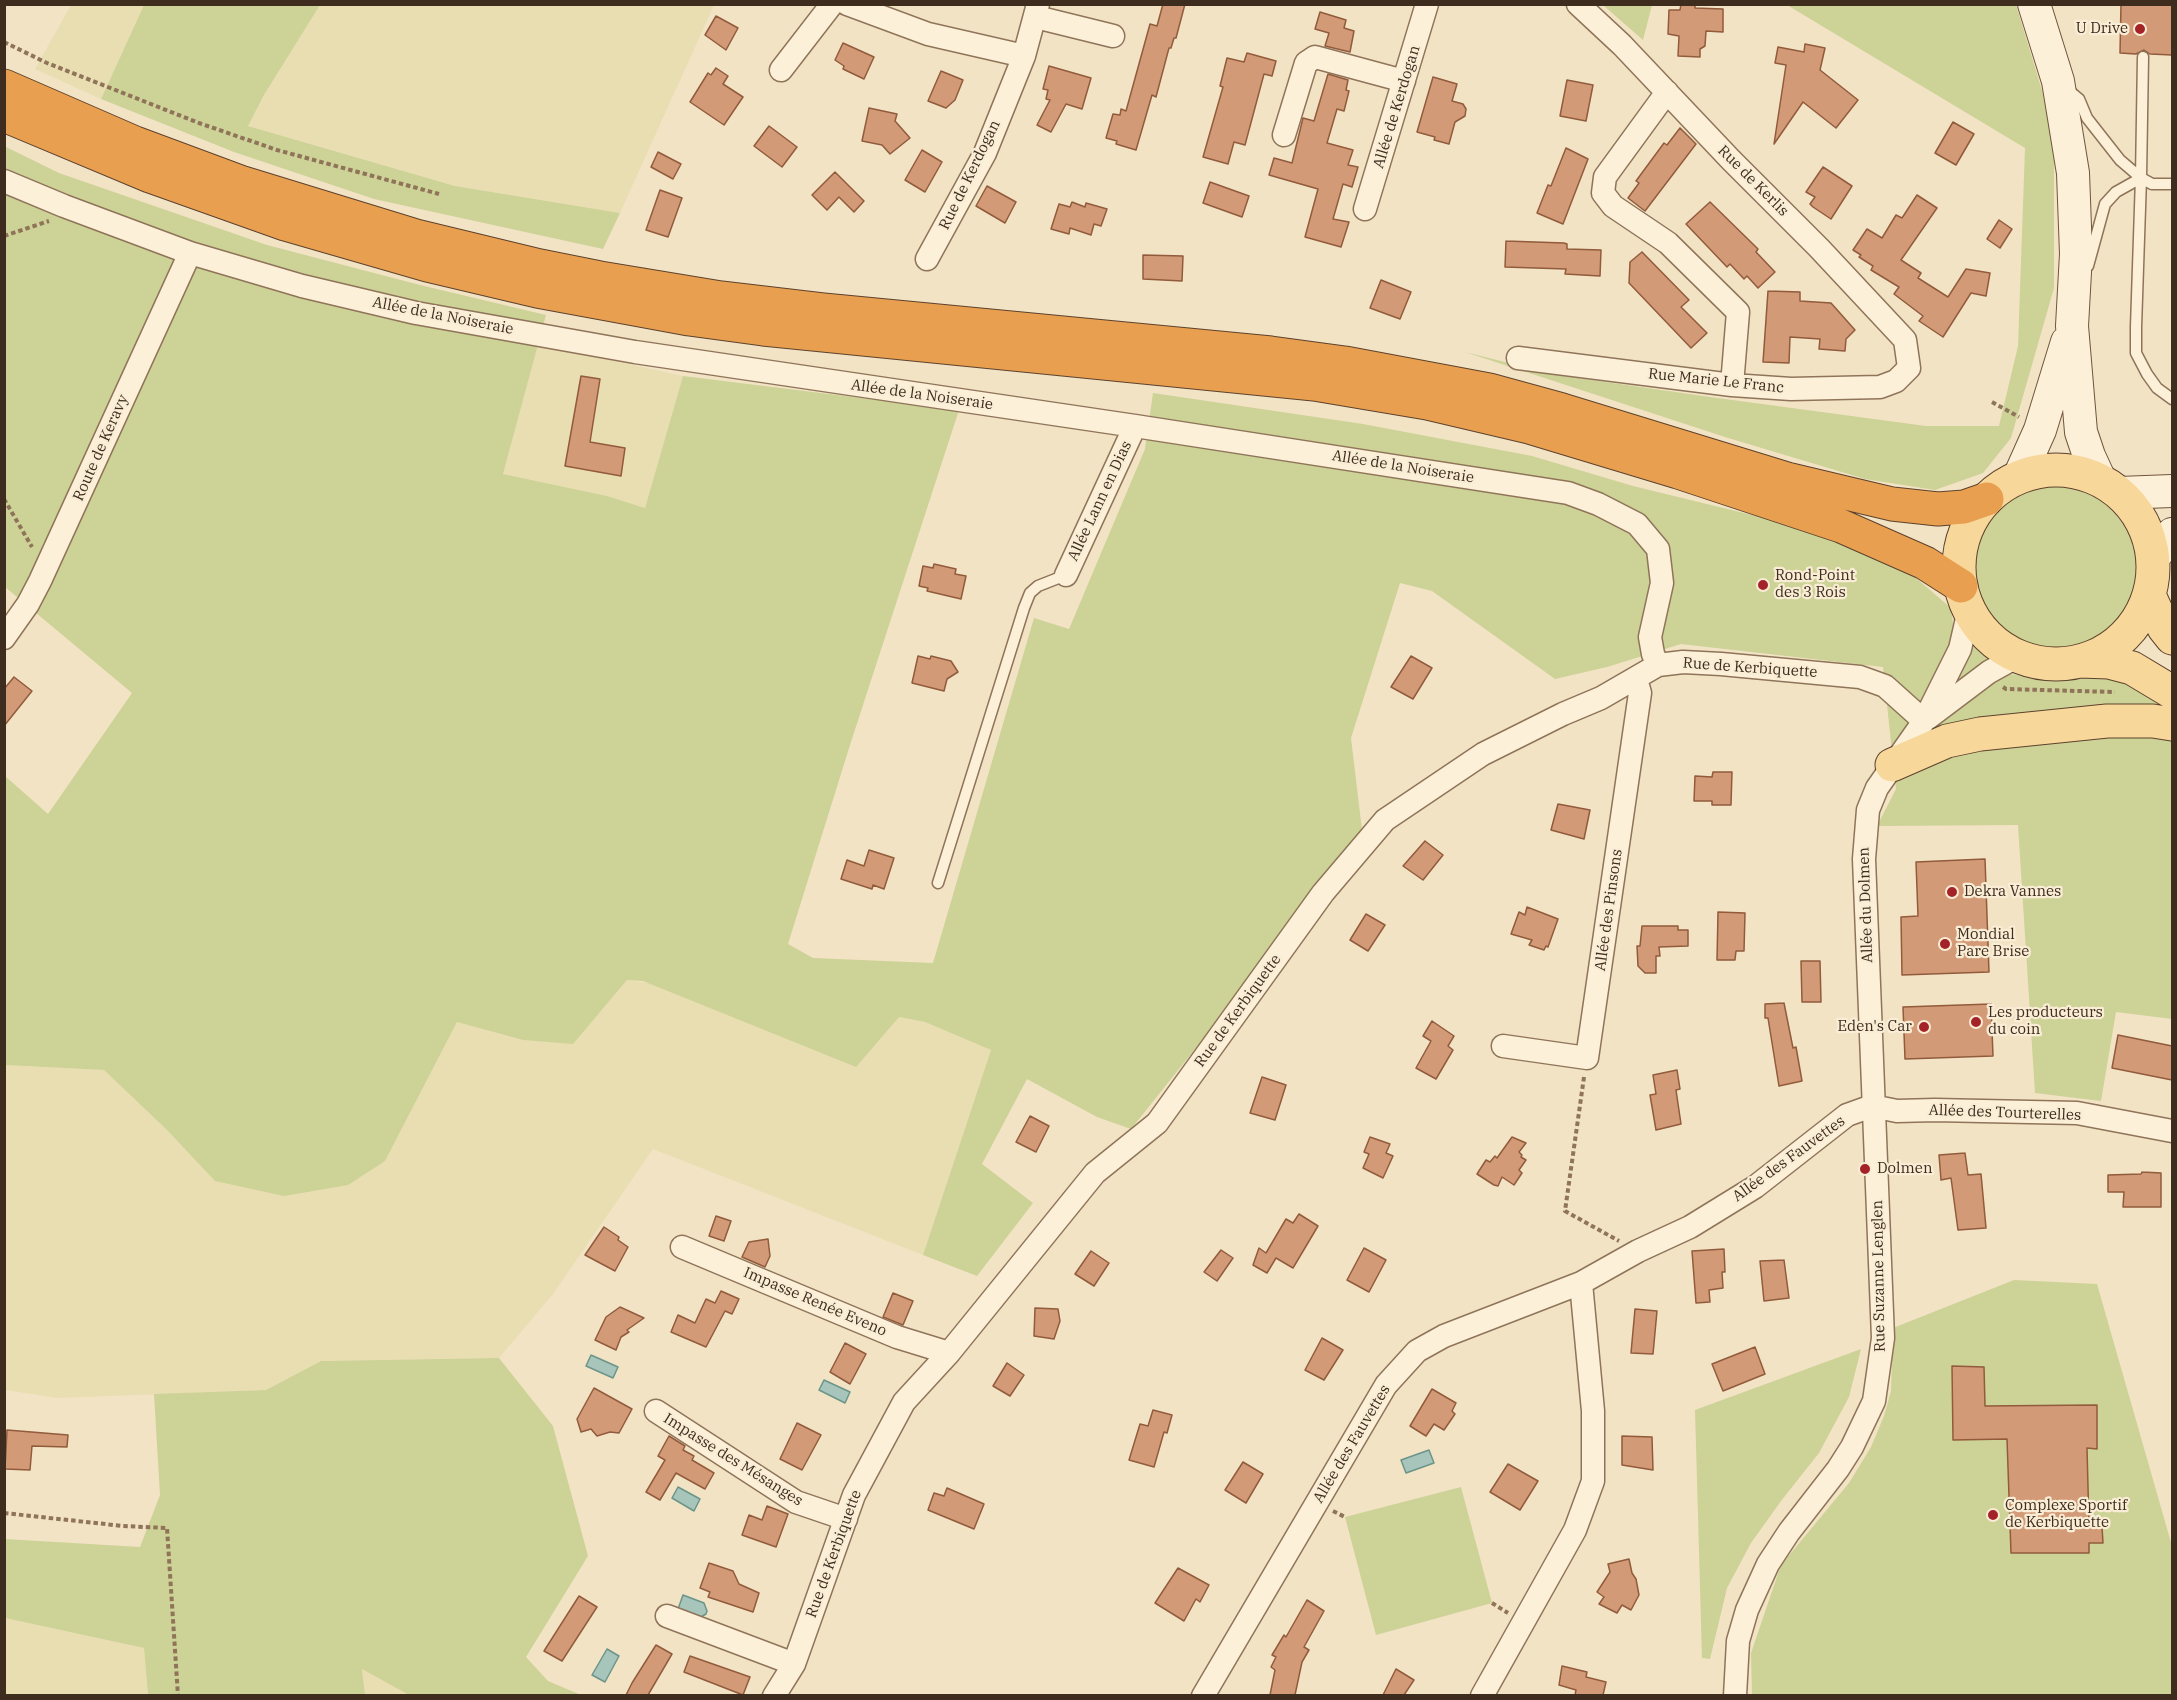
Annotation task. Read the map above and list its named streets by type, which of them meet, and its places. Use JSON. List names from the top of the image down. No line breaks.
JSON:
{"streets":{"street":["Allée de Kerdogan","Rue de Kerdogan","Rue de Kerlis","Allée de la Noiseraie","Rue Marie Le Franc","Route de Keravy","Allée Lann en Dias","Rue de Kerbiquette","Allée du Dolmen","Allée des Pinsons","Allée des Tourterelles","Allée des Fauvettes","Rue Suzanne Lenglen","Impasse Renée Eveno","Impasse des Mésanges"]},"crossings":[["Rue de Kerlis","Rue Marie Le Franc"],["Allée de la Noiseraie","Route de Keravy"],["Allée de la Noiseraie","Allée Lann en Dias"],["Allée de la Noiseraie","Rue de Kerbiquette"],["Rue de Kerbiquette","Allée du Dolmen"],["Rue de Kerbiquette","Allée des Pinsons"],["Rue de Kerbiquette","Impasse Renée Eveno"],["Rue de Kerbiquette","Impasse des Mésanges"],["Allée du Dolmen","Allée des Tourterelles"],["Allée du Dolmen","Allée des Fauvettes"],["Allée du Dolmen","Rue Suzanne Lenglen"],["Allée des Tourterelles","Allée des Fauvettes"],["Allée des Tourterelles","Rue Suzanne Lenglen"],["Allée des Fauvettes","Rue Suzanne Lenglen"]],"places":["U Drive","Rond-Point des 3 Rois","Dekra Vannes","Mondial Pare Brise","Les producteurs du coin","Eden's Car","Dolmen","Complexe Sportif de Kerbiquette"]}
